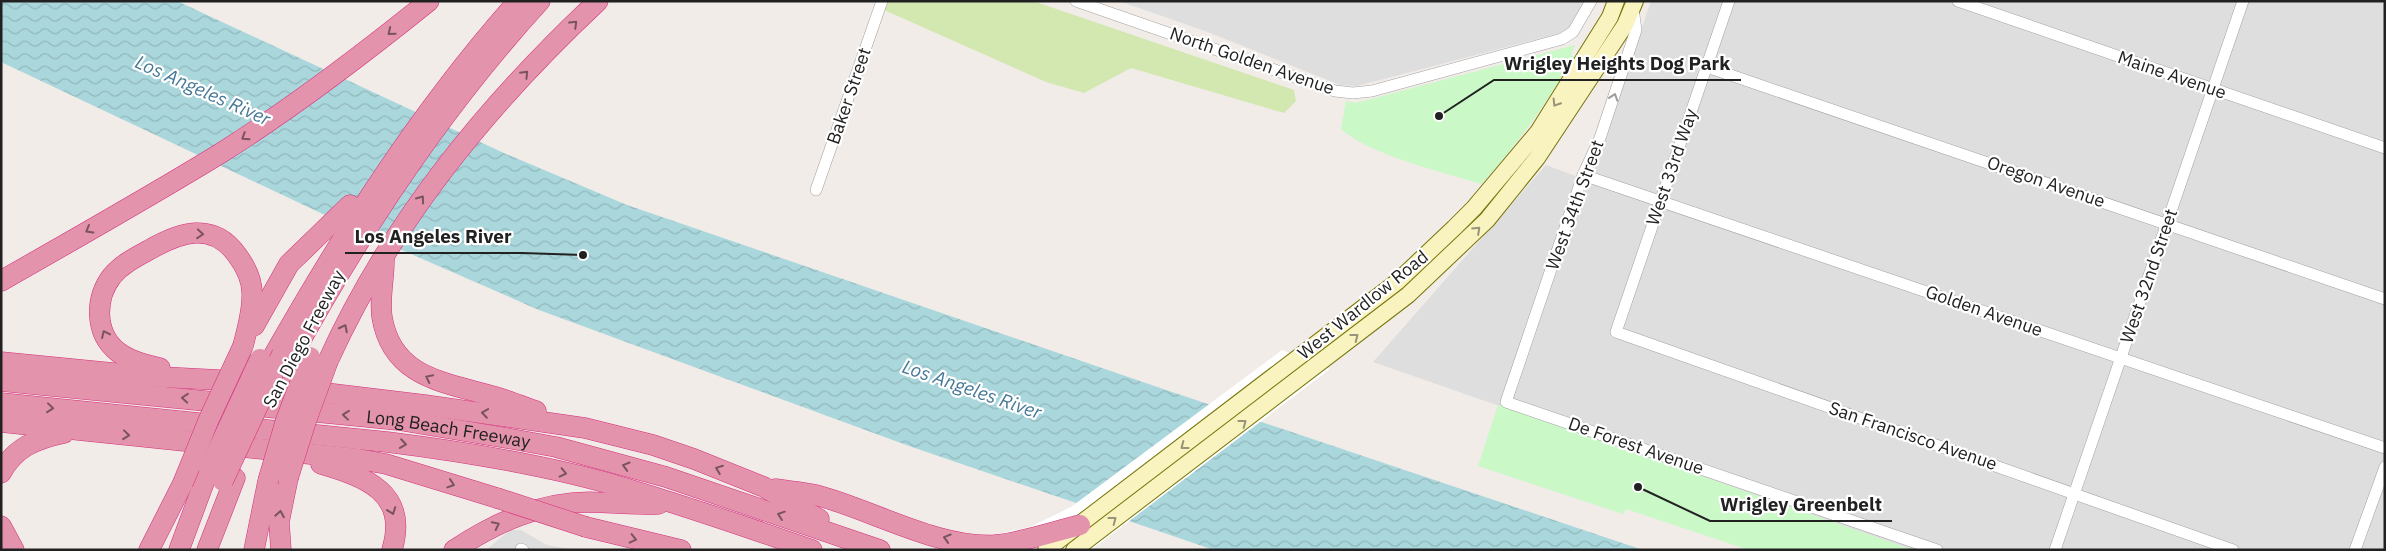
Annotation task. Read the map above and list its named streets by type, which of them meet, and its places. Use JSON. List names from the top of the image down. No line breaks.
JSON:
{"streets":{"highway":["San Diego Freeway","Long Beach Freeway"],"main road":["West Wardlow Road"],"street":["North Golden Avenue","Maine Avenue","Baker Street","West 33rd Way","Oregon Avenue","West 34th Street","West 32nd Street","Golden Avenue","San Francisco Avenue","De Forest Avenue"]},"crossings":[["Maine Avenue","West 32nd Street"],["West 33rd Way","Oregon Avenue"],["West 33rd Way","Golden Avenue"],["West 33rd Way","San Francisco Avenue"],["Oregon Avenue","West 32nd Street"],["West 34th Street","West Wardlow Road"],["West 34th Street","Golden Avenue"],["West 34th Street","De Forest Avenue"],["West 32nd Street","Golden Avenue"],["West 32nd Street","San Francisco Avenue"]],"one_way":["West 34th Street"],"water":["Los Angeles River"],"places":["Wrigley Heights Dog Park","Los Angeles River","Wrigley Greenbelt"]}
